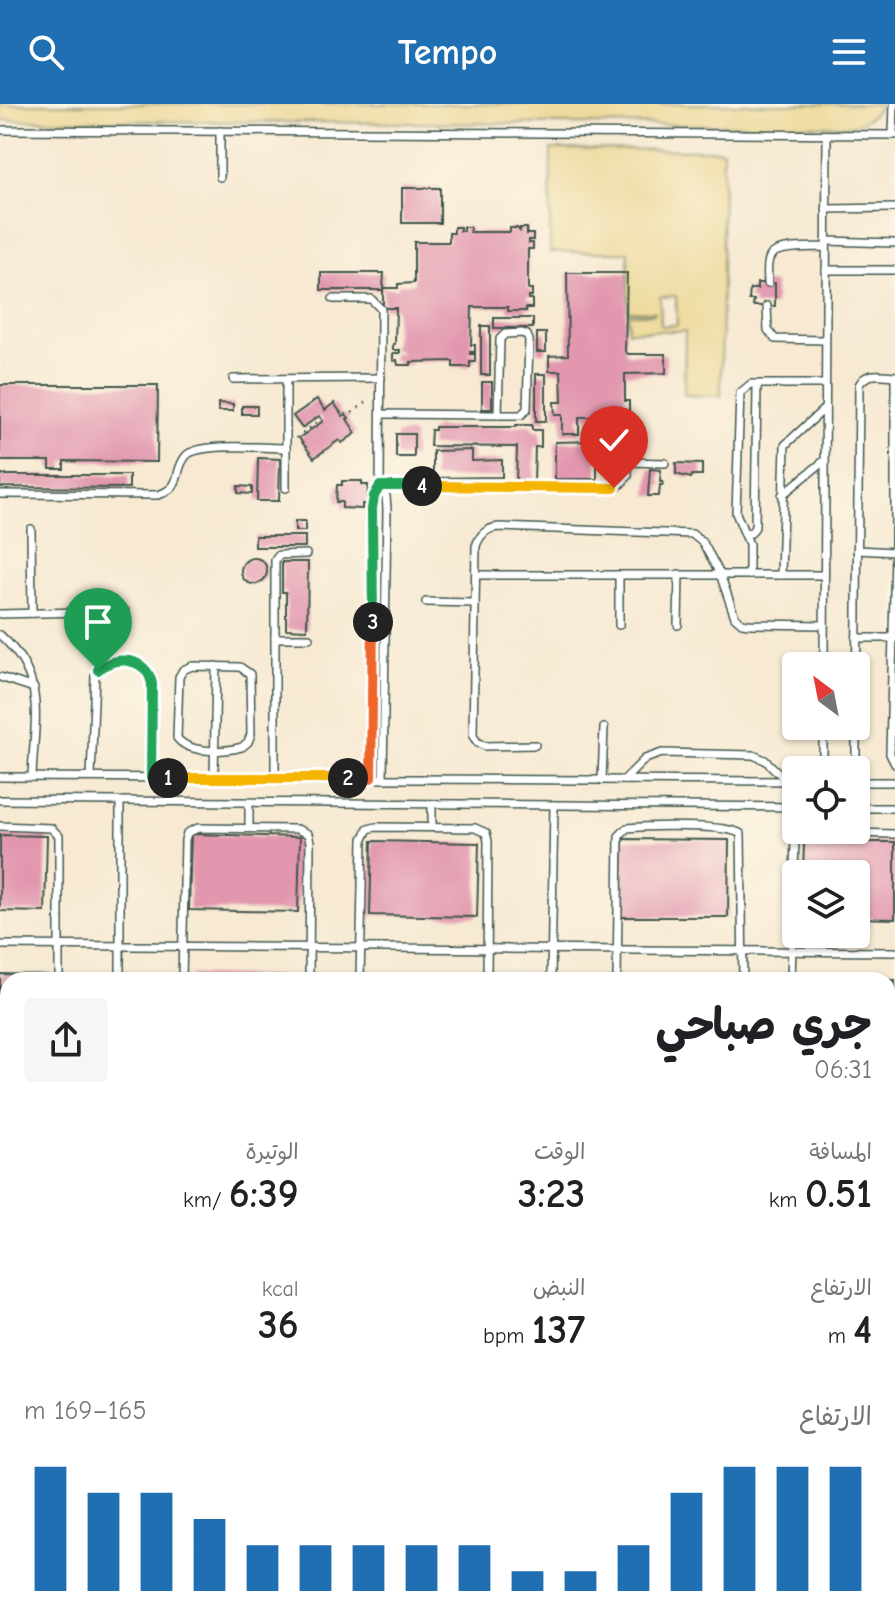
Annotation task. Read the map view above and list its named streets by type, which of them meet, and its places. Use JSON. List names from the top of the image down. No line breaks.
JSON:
{"north":"top left","page":{"header":"Tempo","pins":["4","3","1","2"],"heading":["جري صباحي","06:31"],"stats":[["المسافة","0.51 km"],["الوقت","3:23"],["الوتيرة","6:39 /km"],["الارتفاع","4 m"],["النبض","137 bpm"],["kcal","36"]],"chart":["الارتفاع","165–169 m"]}}
